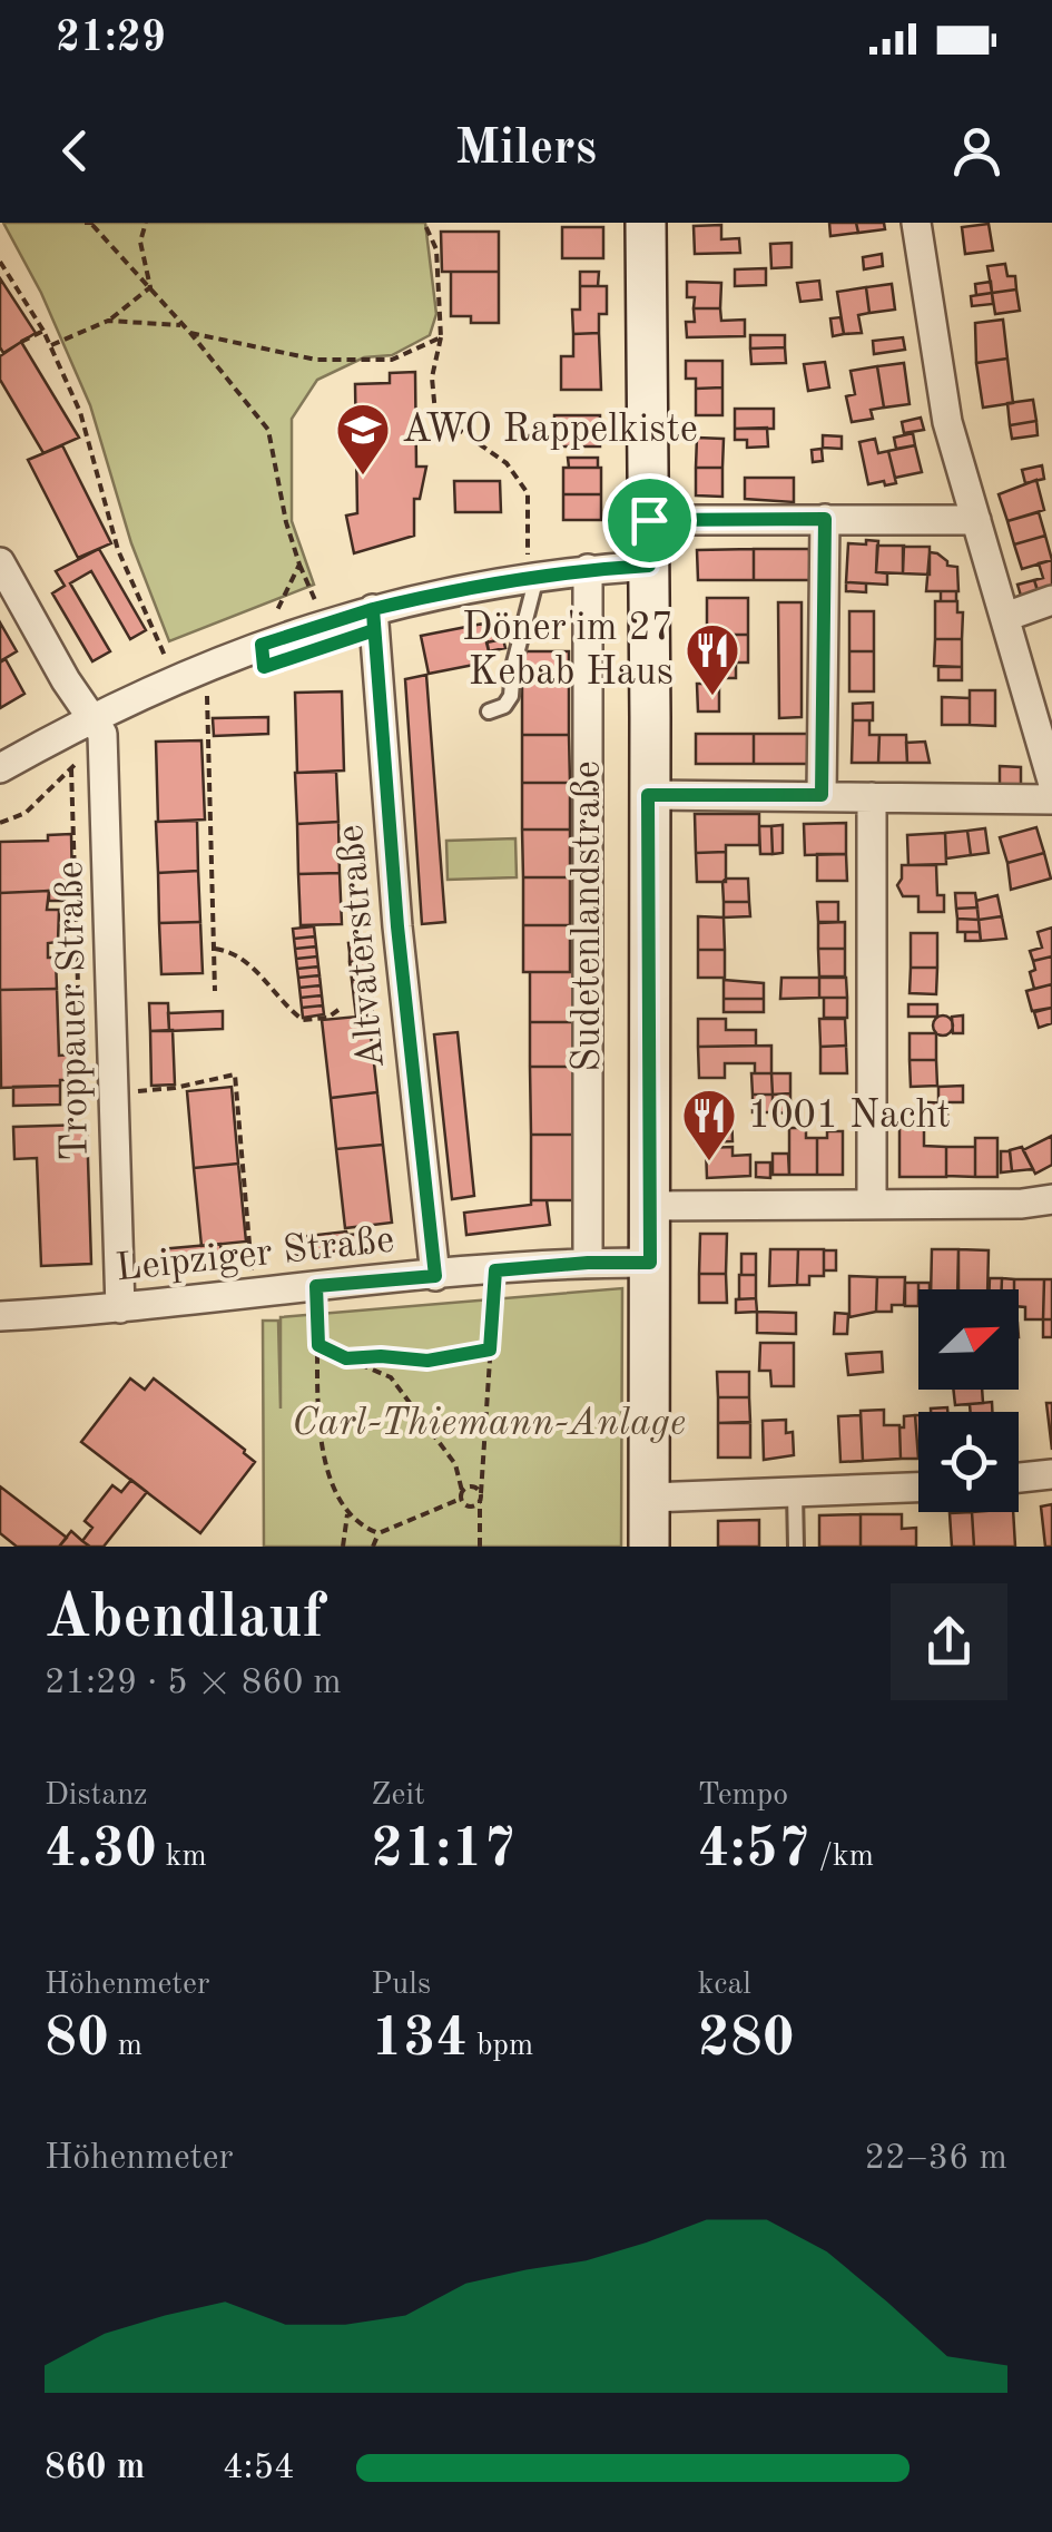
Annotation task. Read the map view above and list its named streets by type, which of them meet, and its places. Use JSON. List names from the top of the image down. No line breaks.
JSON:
{"streets":{"street":["Sudetenlandstraße","Altvaterstraße","Troppauer Straße","Leipziger Straße"]},"crossings":[["Sudetenlandstraße","Leipziger Straße"],["Altvaterstraße","Leipziger Straße"],["Troppauer Straße","Leipziger Straße"]],"parks":["Carl-Thiemann-Anlage"],"places":{"school or university":["AWO Rappelkiste"],"restaurant":["Döner'im 27 Kebab Haus","1001 Nacht"]},"north":"top right","page":{"status":"21:29","header":"Milers","heading":["Abendlauf","21:29 · 5 × 860 m"],"stats":[["Distanz","4.30 km"],["Zeit","21:17"],["Tempo","4:57 /km"],["Höhenmeter","80 m"],["Puls","134 bpm"],["kcal","280"]],"chart":["Höhenmeter","22–36 m"],"list":[{"name":"860 m","note":"4:54"}]}}
